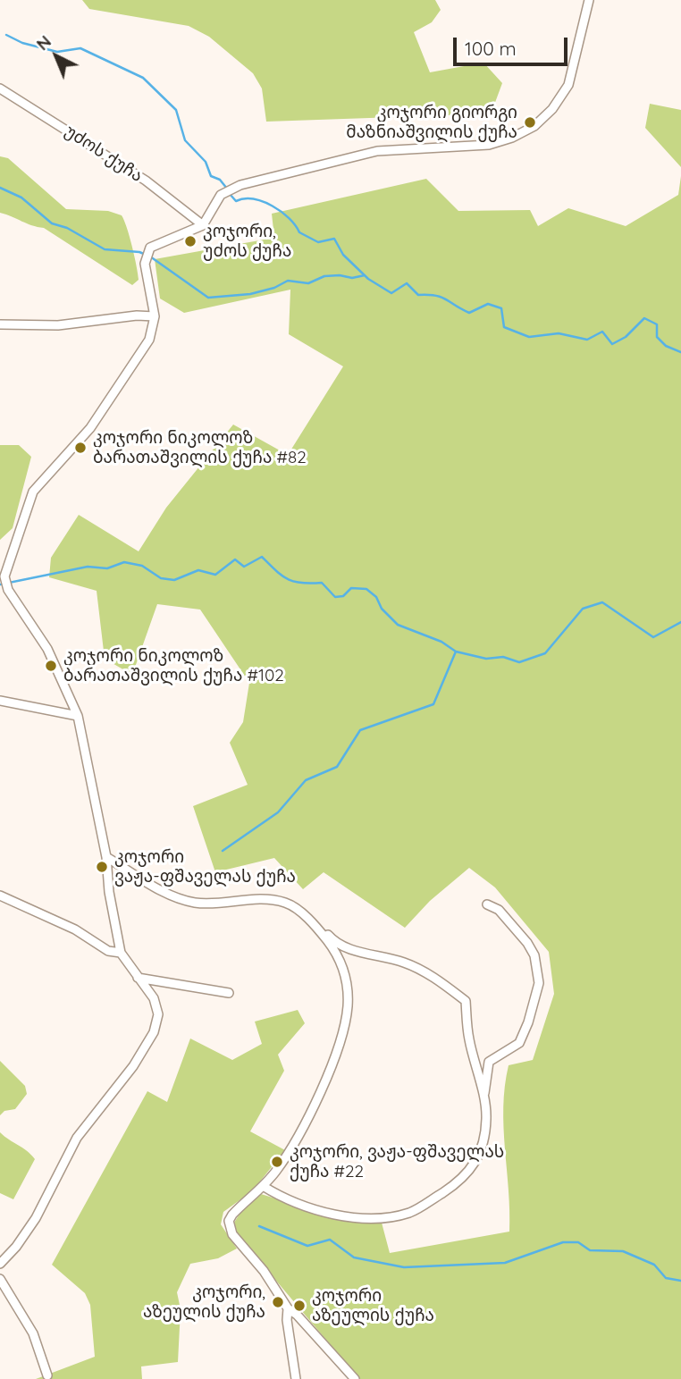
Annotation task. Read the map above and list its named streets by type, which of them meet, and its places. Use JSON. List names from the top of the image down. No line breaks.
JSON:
{"streets":{"street":["უძოს ქუჩა"]},"places":["კოჯორი გიორგი მაზნიაშვილის ქუჩა","კოჯორი, უძოს ქუჩა","კოჯორი ნიკოლოზ ბარათაშვილის ქუჩა #82","კოჯორი ნიკოლოზ ბარათაშვილის ქუჩა #102","კოჯორი ვაჟა-ფშაველას ქუჩა","კოჯორი, ვაჟა-ფშაველას ქუჩა #22","კოჯორი, აზეულის ქუჩა","კოჯორი აზეულის ქუჩა"],"scale_bar":"100 m","north":"top left"}
